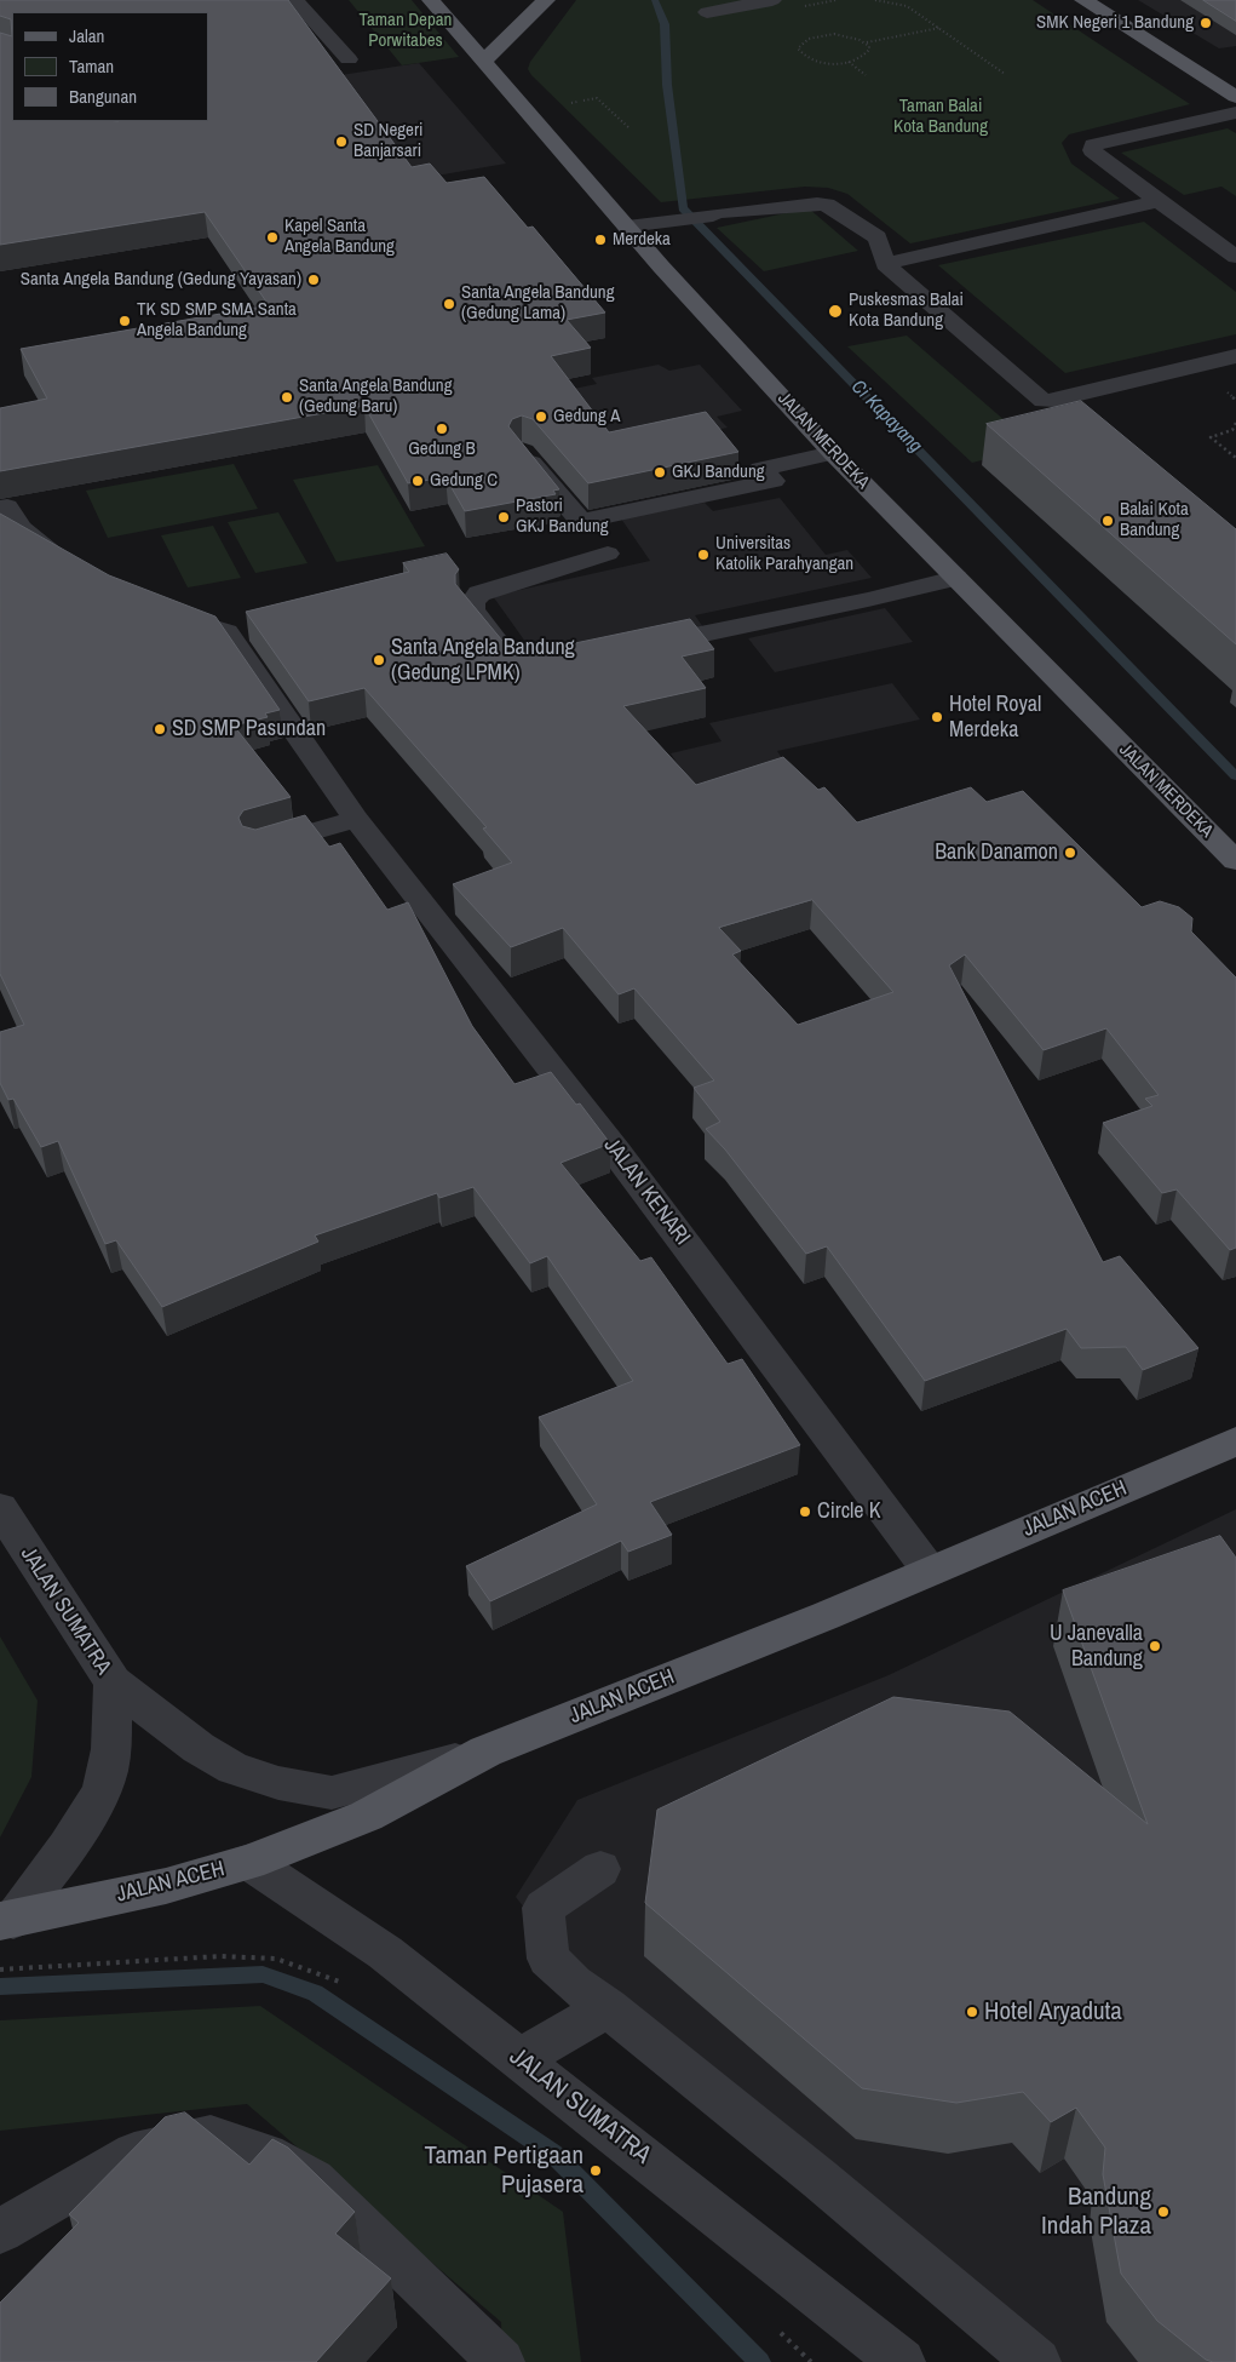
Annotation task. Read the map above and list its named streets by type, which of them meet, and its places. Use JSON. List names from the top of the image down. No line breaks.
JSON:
{"streets":{"main road":["JALAN MERDEKA","JALAN ACEH"],"street":["JALAN KENARI","JALAN SUMATRA"]},"crossings":[["JALAN KENARI","JALAN ACEH"],["JALAN ACEH","JALAN SUMATRA"]],"water":["Ci Kapayang"],"parks":["Taman Depan Porwitabes","Taman Balai Kota Bandung"],"places":["SMK Negeri 1 Bandung","SD Negeri Banjarsari","Kapel Santa Angela Bandung","Merdeka","Santa Angela Bandung (Gedung Yayasan)","Santa Angela Bandung (Gedung Lama)","Puskesmas Balai Kota Bandung","TK SD SMP SMA Santa Angela Bandung","Santa Angela Bandung (Gedung Baru)","Gedung A","Gedung B","GKJ Bandung","Gedung C","Pastori GKJ Bandung","Balai Kota Bandung","Universitas Katolik Parahyangan","Santa Angela Bandung (Gedung LPMK)","Hotel Royal Merdeka","SD SMP Pasundan","Bank Danamon","Circle K","U Janevalla Bandung","Hotel Aryaduta","Taman Pertigaan Pujasera","Bandung Indah Plaza"],"legend":["Jalan","Taman","Bangunan"]}
